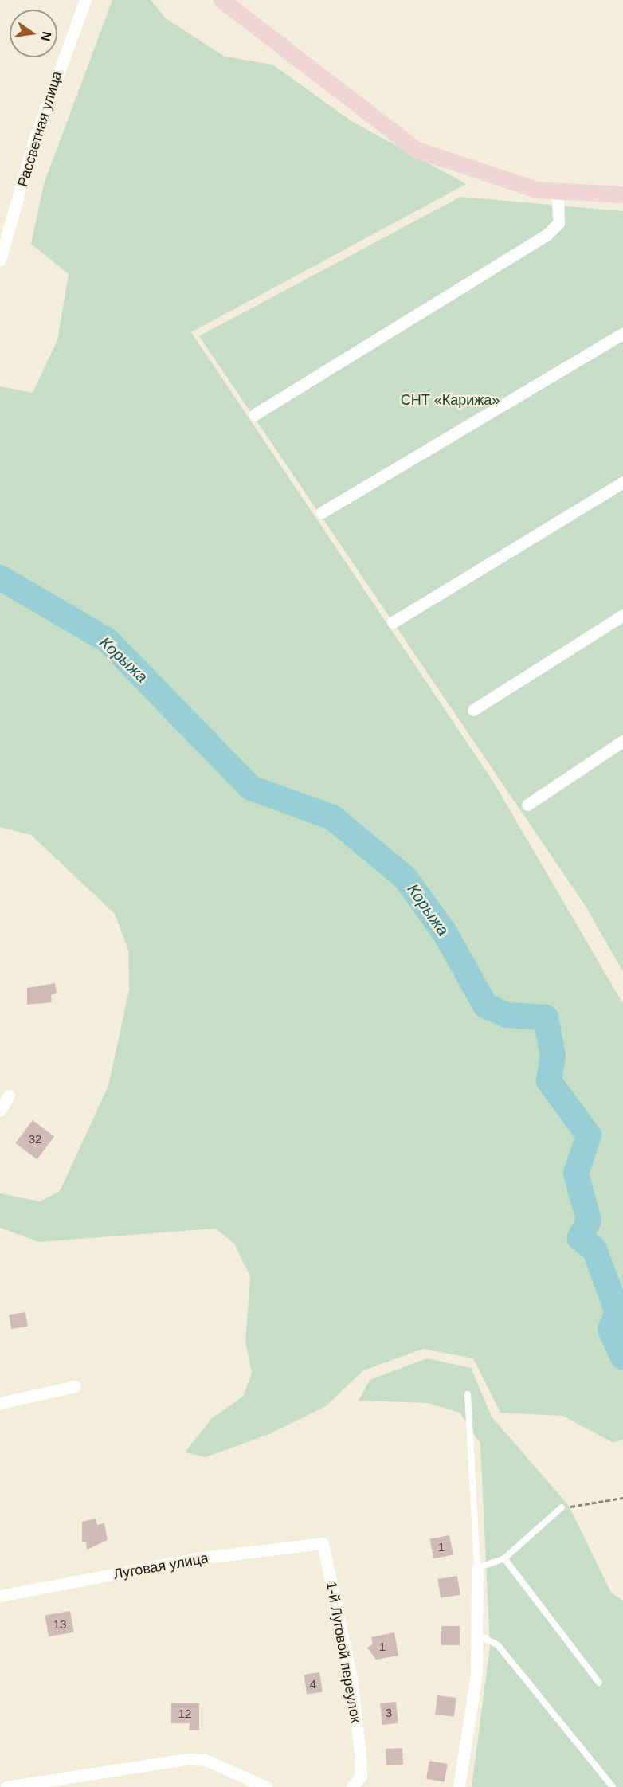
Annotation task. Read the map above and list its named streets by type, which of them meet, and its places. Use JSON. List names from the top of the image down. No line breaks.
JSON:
{"streets":{"street":["Рассветная улица","Луговая улица","1-й Луговой переулок"]},"crossings":[["Луговая улица","1-й Луговой переулок"]],"water":["Корыжа"],"parks":["СНТ «Карижа»"],"house_numbers":["32","1","13","1","4","3","12"],"north":"right"}
